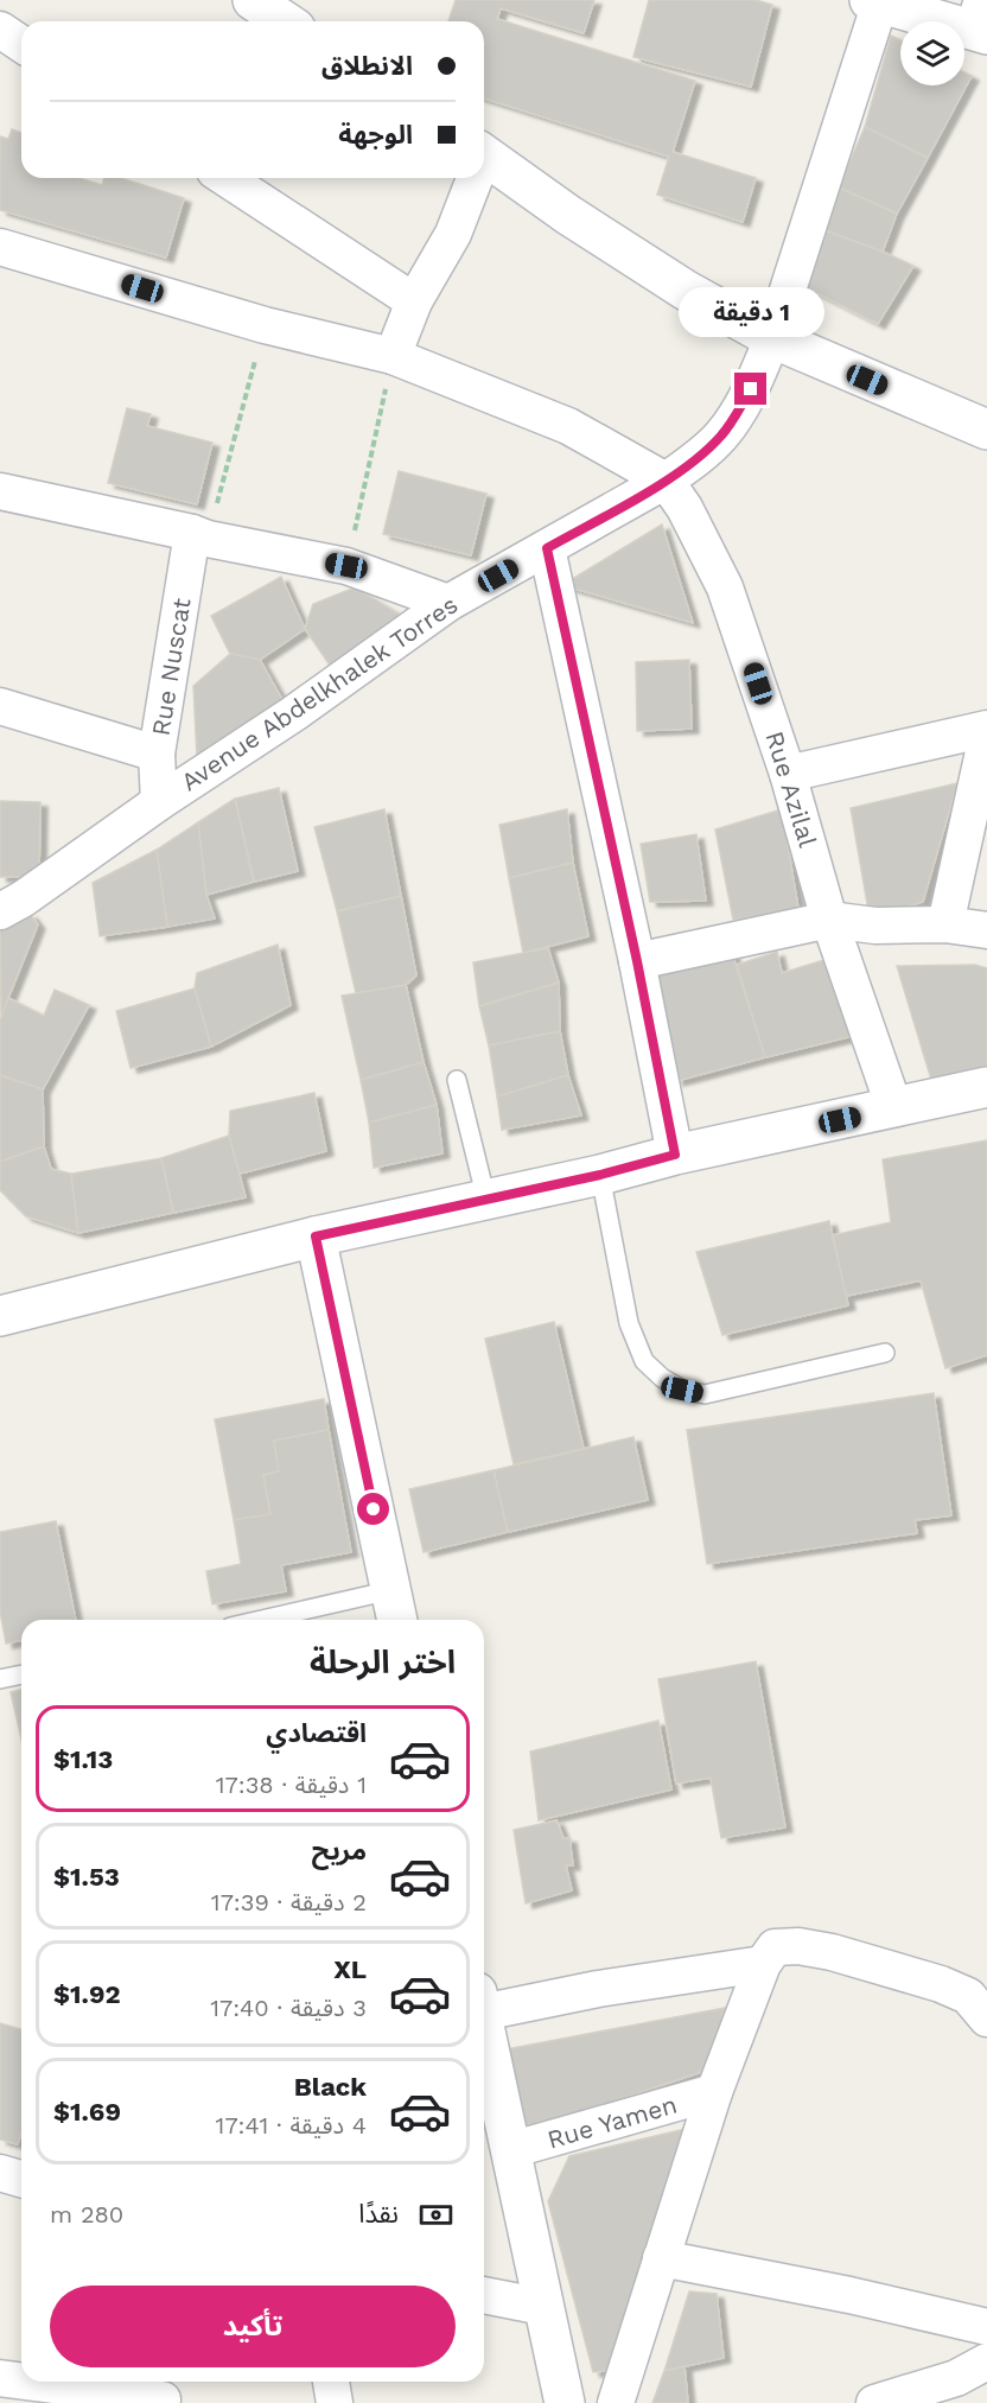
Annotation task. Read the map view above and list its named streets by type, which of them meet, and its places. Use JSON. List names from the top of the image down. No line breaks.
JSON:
{"streets":{"street":["Rue Nuscat","Avenue Abdelkhalek Torres","Rue Azilal","Rue Yamen"]},"crossings":[["Rue Nuscat","Avenue Abdelkhalek Torres"],["Avenue Abdelkhalek Torres","Rue Azilal"]],"page":{"banner":["الانطلاق","الوجهة"],"bubble":"1 دقيقة","heading":"اختر الرحلة","list":[{"name":"اقتصادي","note":"1 دقيقة · 17:38","value":"$1.13"},{"name":"مريح","note":"2 دقيقة · 17:39","value":"$1.53"},{"name":"XL","note":"3 دقيقة · 17:40","value":"$1.92"},{"name":"Black","note":"4 دقيقة · 17:41","value":"$1.69"}],"pay":["نقدًا","280 m"],"buttons":"تأكيد"}}
